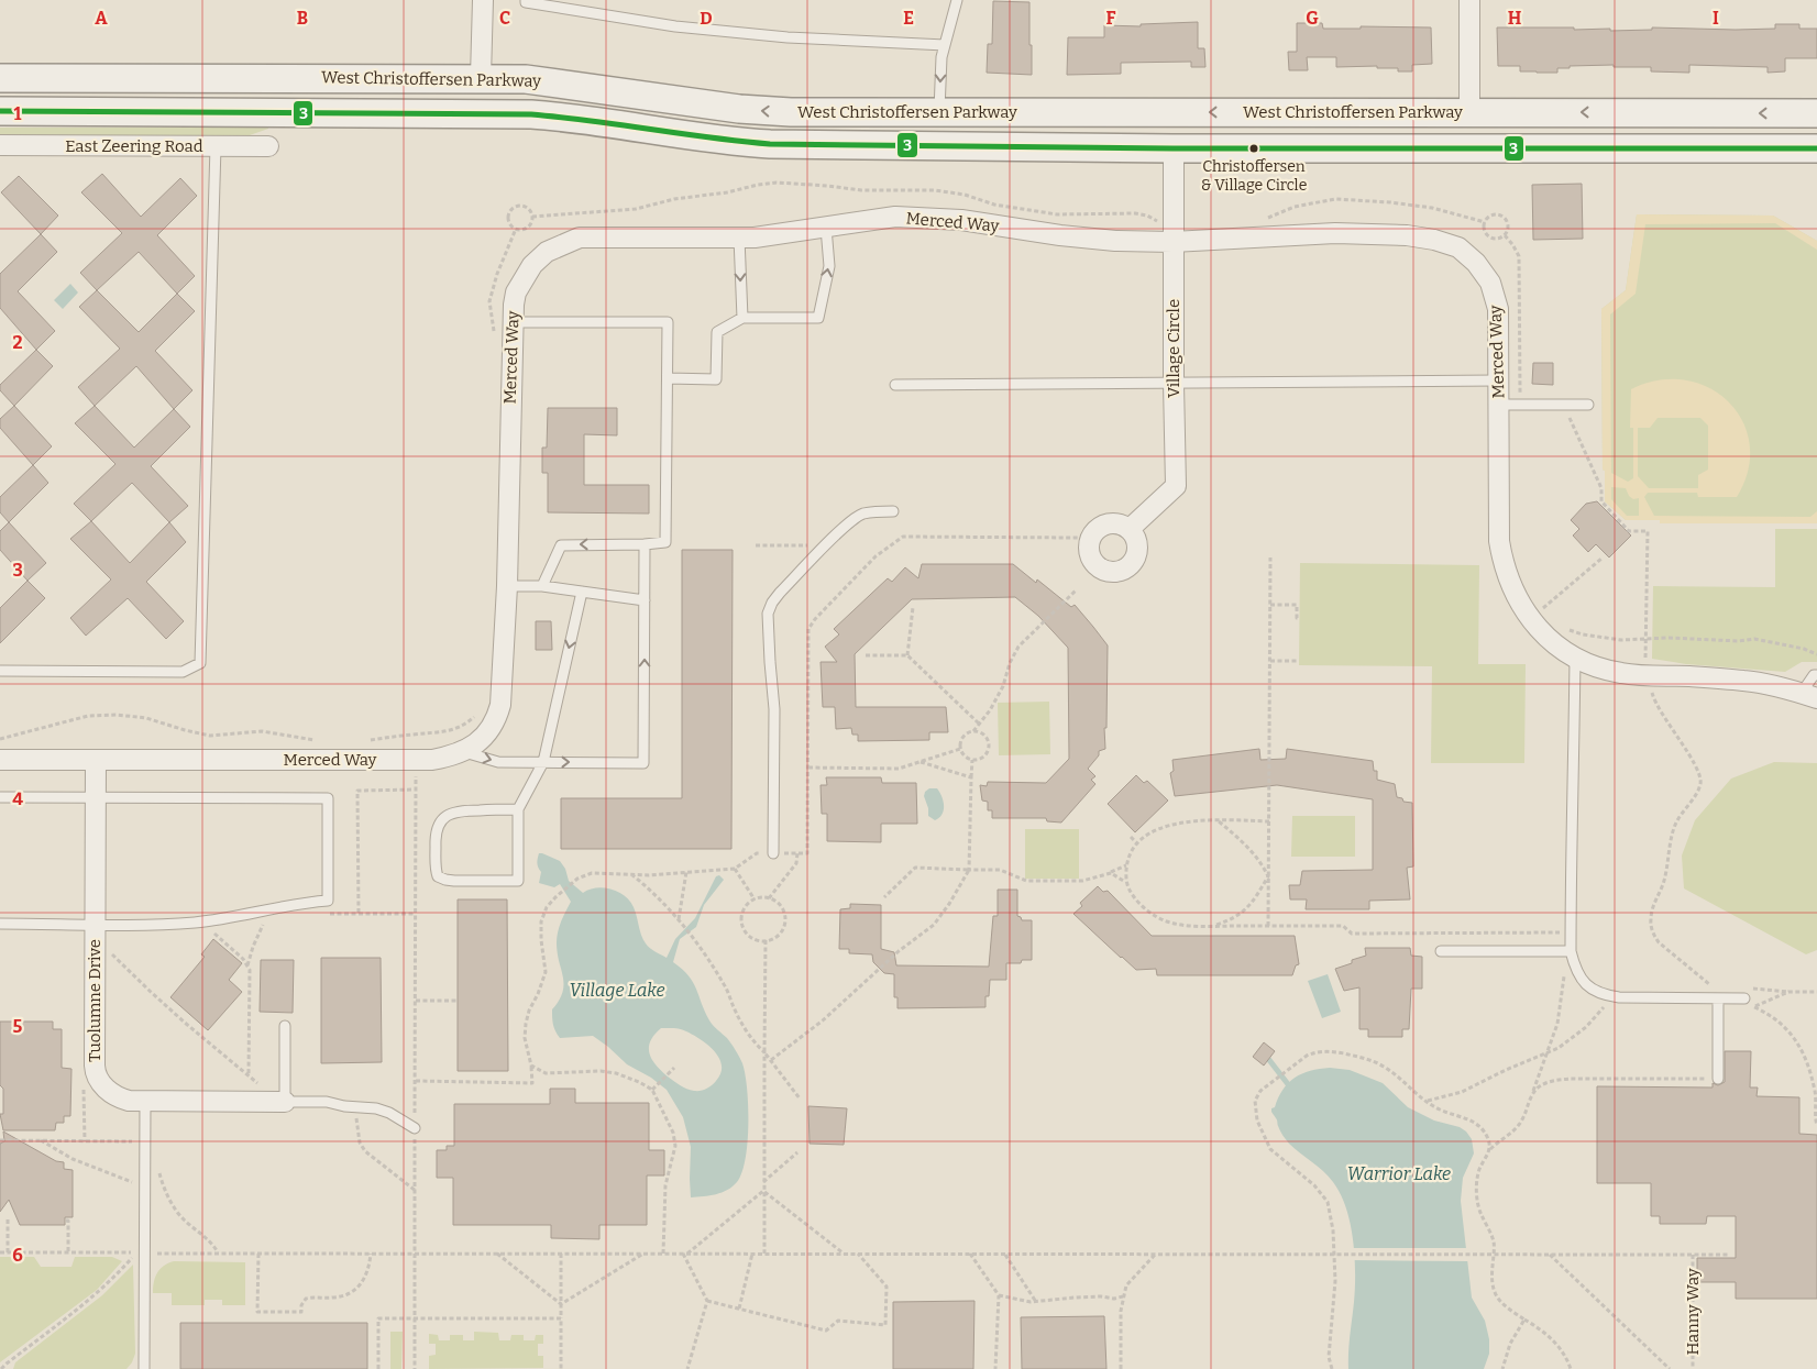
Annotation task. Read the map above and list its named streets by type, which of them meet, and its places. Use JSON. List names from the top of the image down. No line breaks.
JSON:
{"streets":{"street":["West Christoffersen Parkway","East Zeering Road","Merced Way","Village Circle","Tuolumne Drive"],"path":["Hanny Way"]},"crossings":[["West Christoffersen Parkway","Village Circle"],["Merced Way","Village Circle"],["Merced Way","Tuolumne Drive"]],"water":["Village Lake","Warrior Lake"],"places":["Christoffersen & Village Circle"],"lines":["transit line 3"],"grid":{"columns":["A","B","C","D","E","F","G","H","I"],"rows":["1","2","3","4","5","6"]}}
